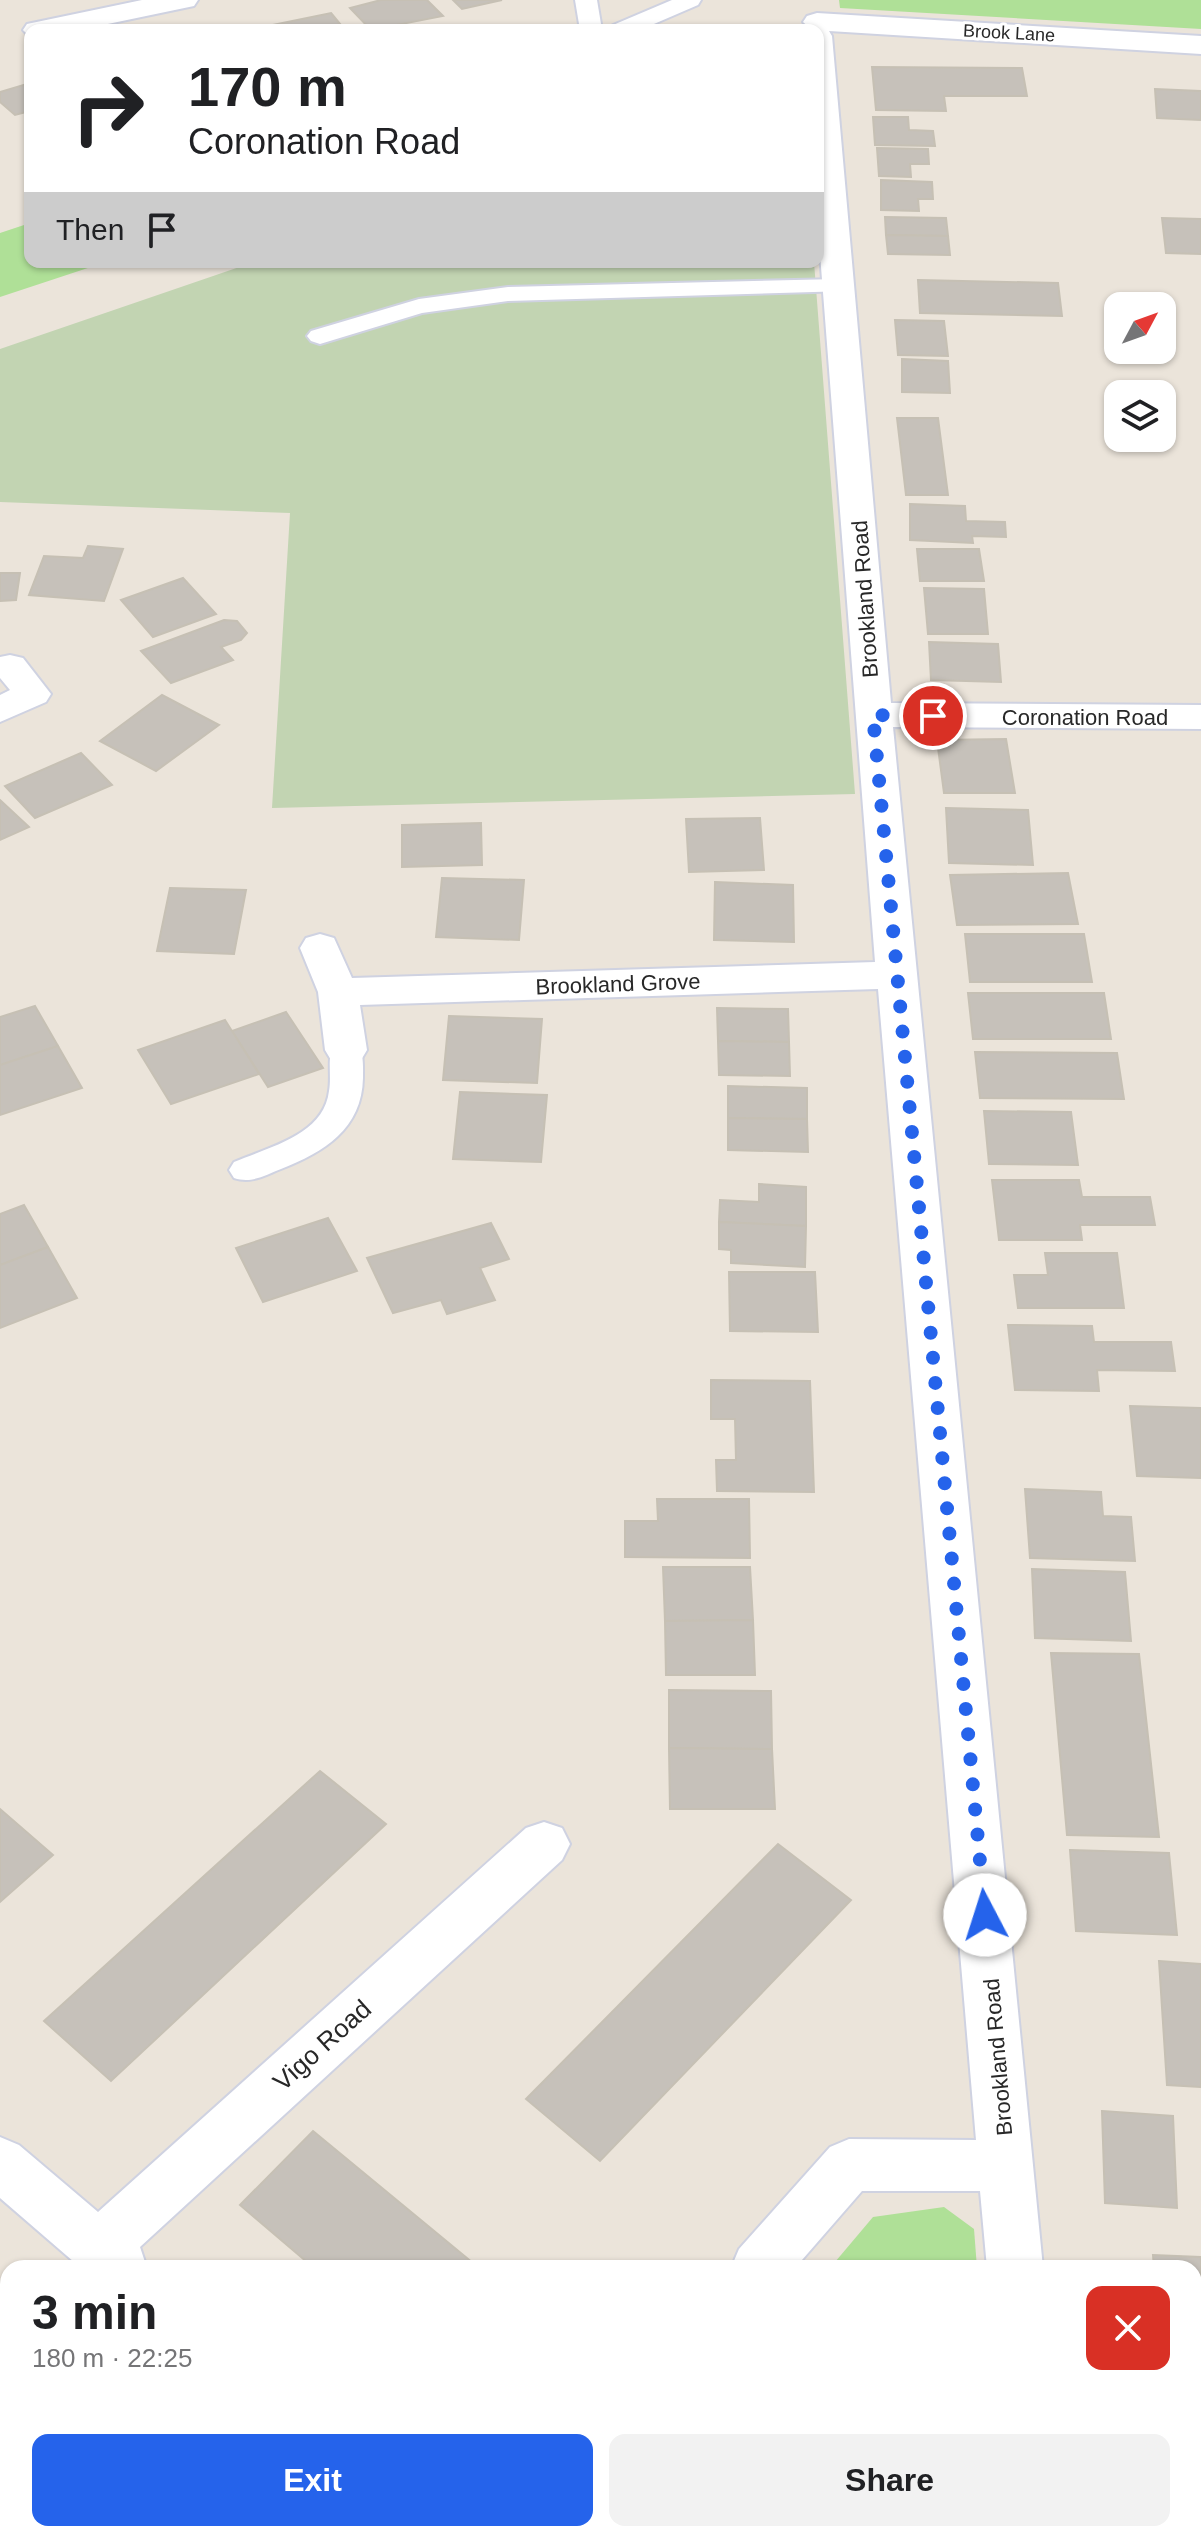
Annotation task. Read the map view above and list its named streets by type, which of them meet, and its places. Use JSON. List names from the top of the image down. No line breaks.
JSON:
{"streets":{"street":["Brook Lane","Brookland Road","Coronation Road","Brookland Grove","Vigo Road"]},"crossings":[["Brookland Road","Coronation Road"],["Brookland Road","Brookland Grove"]],"north":"top right","page":{"turn":["170 m","Coronation Road"],"then":"Then","heading":["3 min","180 m · 22:25"],"buttons":["Exit","Share"]}}
